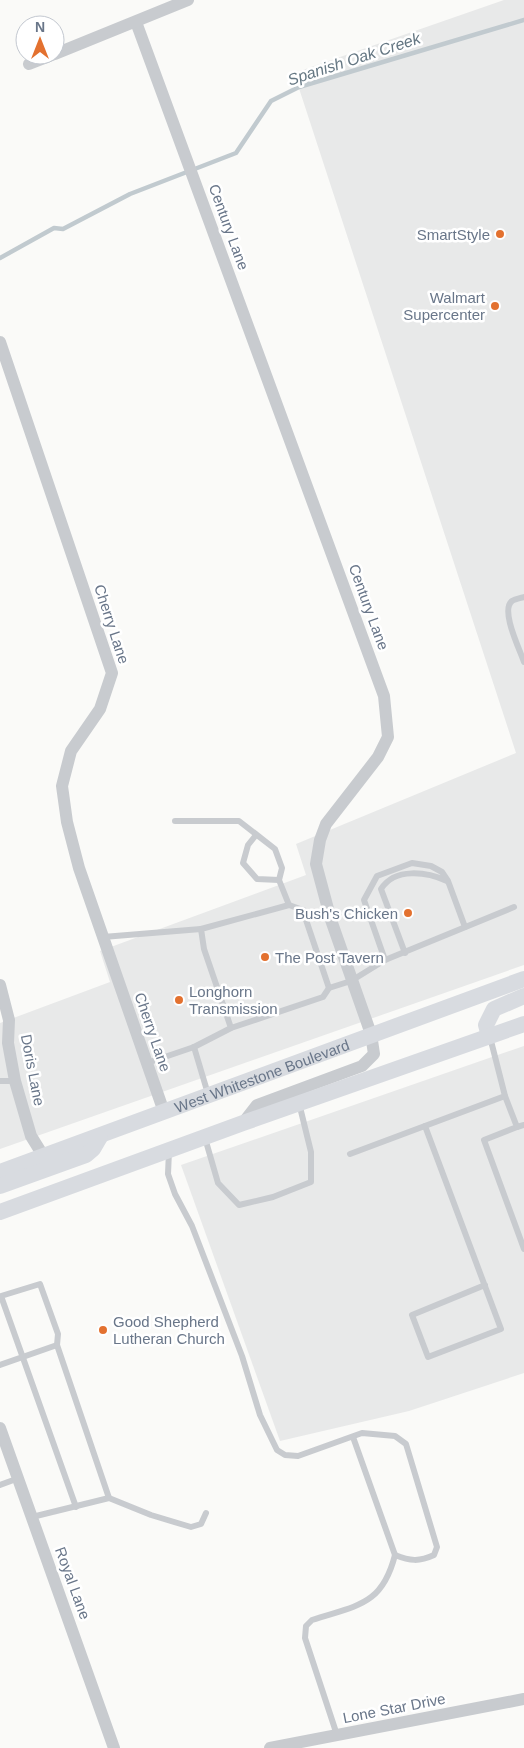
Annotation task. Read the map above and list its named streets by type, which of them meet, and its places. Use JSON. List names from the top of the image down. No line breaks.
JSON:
{"streets":{"main road":["West Whitestone Boulevard"],"street":["Century Lane","Cherry Lane","Doris Lane","Royal Lane","Lone Star Drive"]},"crossings":[["Century Lane","West Whitestone Boulevard"],["Cherry Lane","West Whitestone Boulevard"],["Doris Lane","West Whitestone Boulevard"]],"water":["Spanish Oak Creek"],"places":["SmartStyle","Walmart Supercenter","Bush's Chicken","The Post Tavern","Longhorn Transmission","Good Shepherd Lutheran Church"],"north":"top"}
